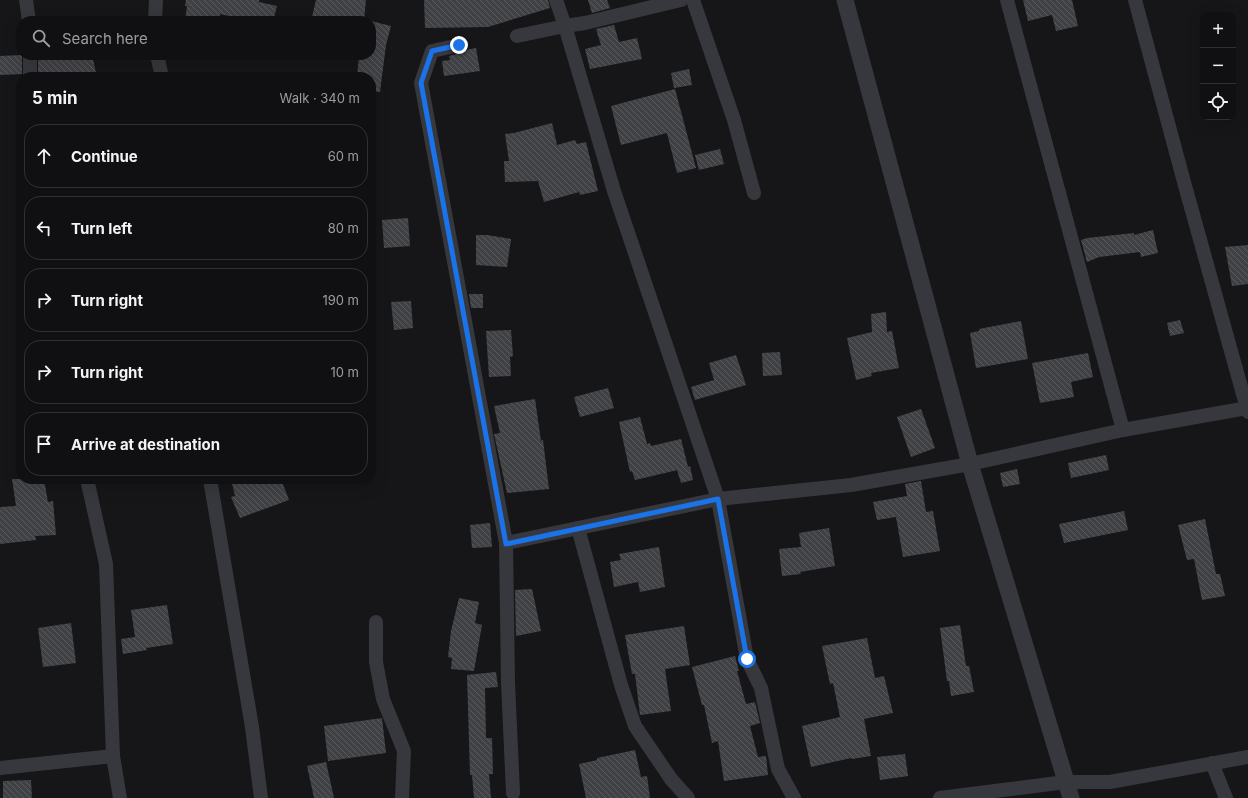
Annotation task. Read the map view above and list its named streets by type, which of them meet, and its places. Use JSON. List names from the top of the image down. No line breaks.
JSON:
{"page":{"map_buttons":["+","−"],"search":"Search here","heading":["5 min","Walk · 340 m"],"list":[["Continue","60 m"],["Turn left","80 m"],["Turn right","190 m"],["Turn right","10 m"],"Arrive at destination"]}}
